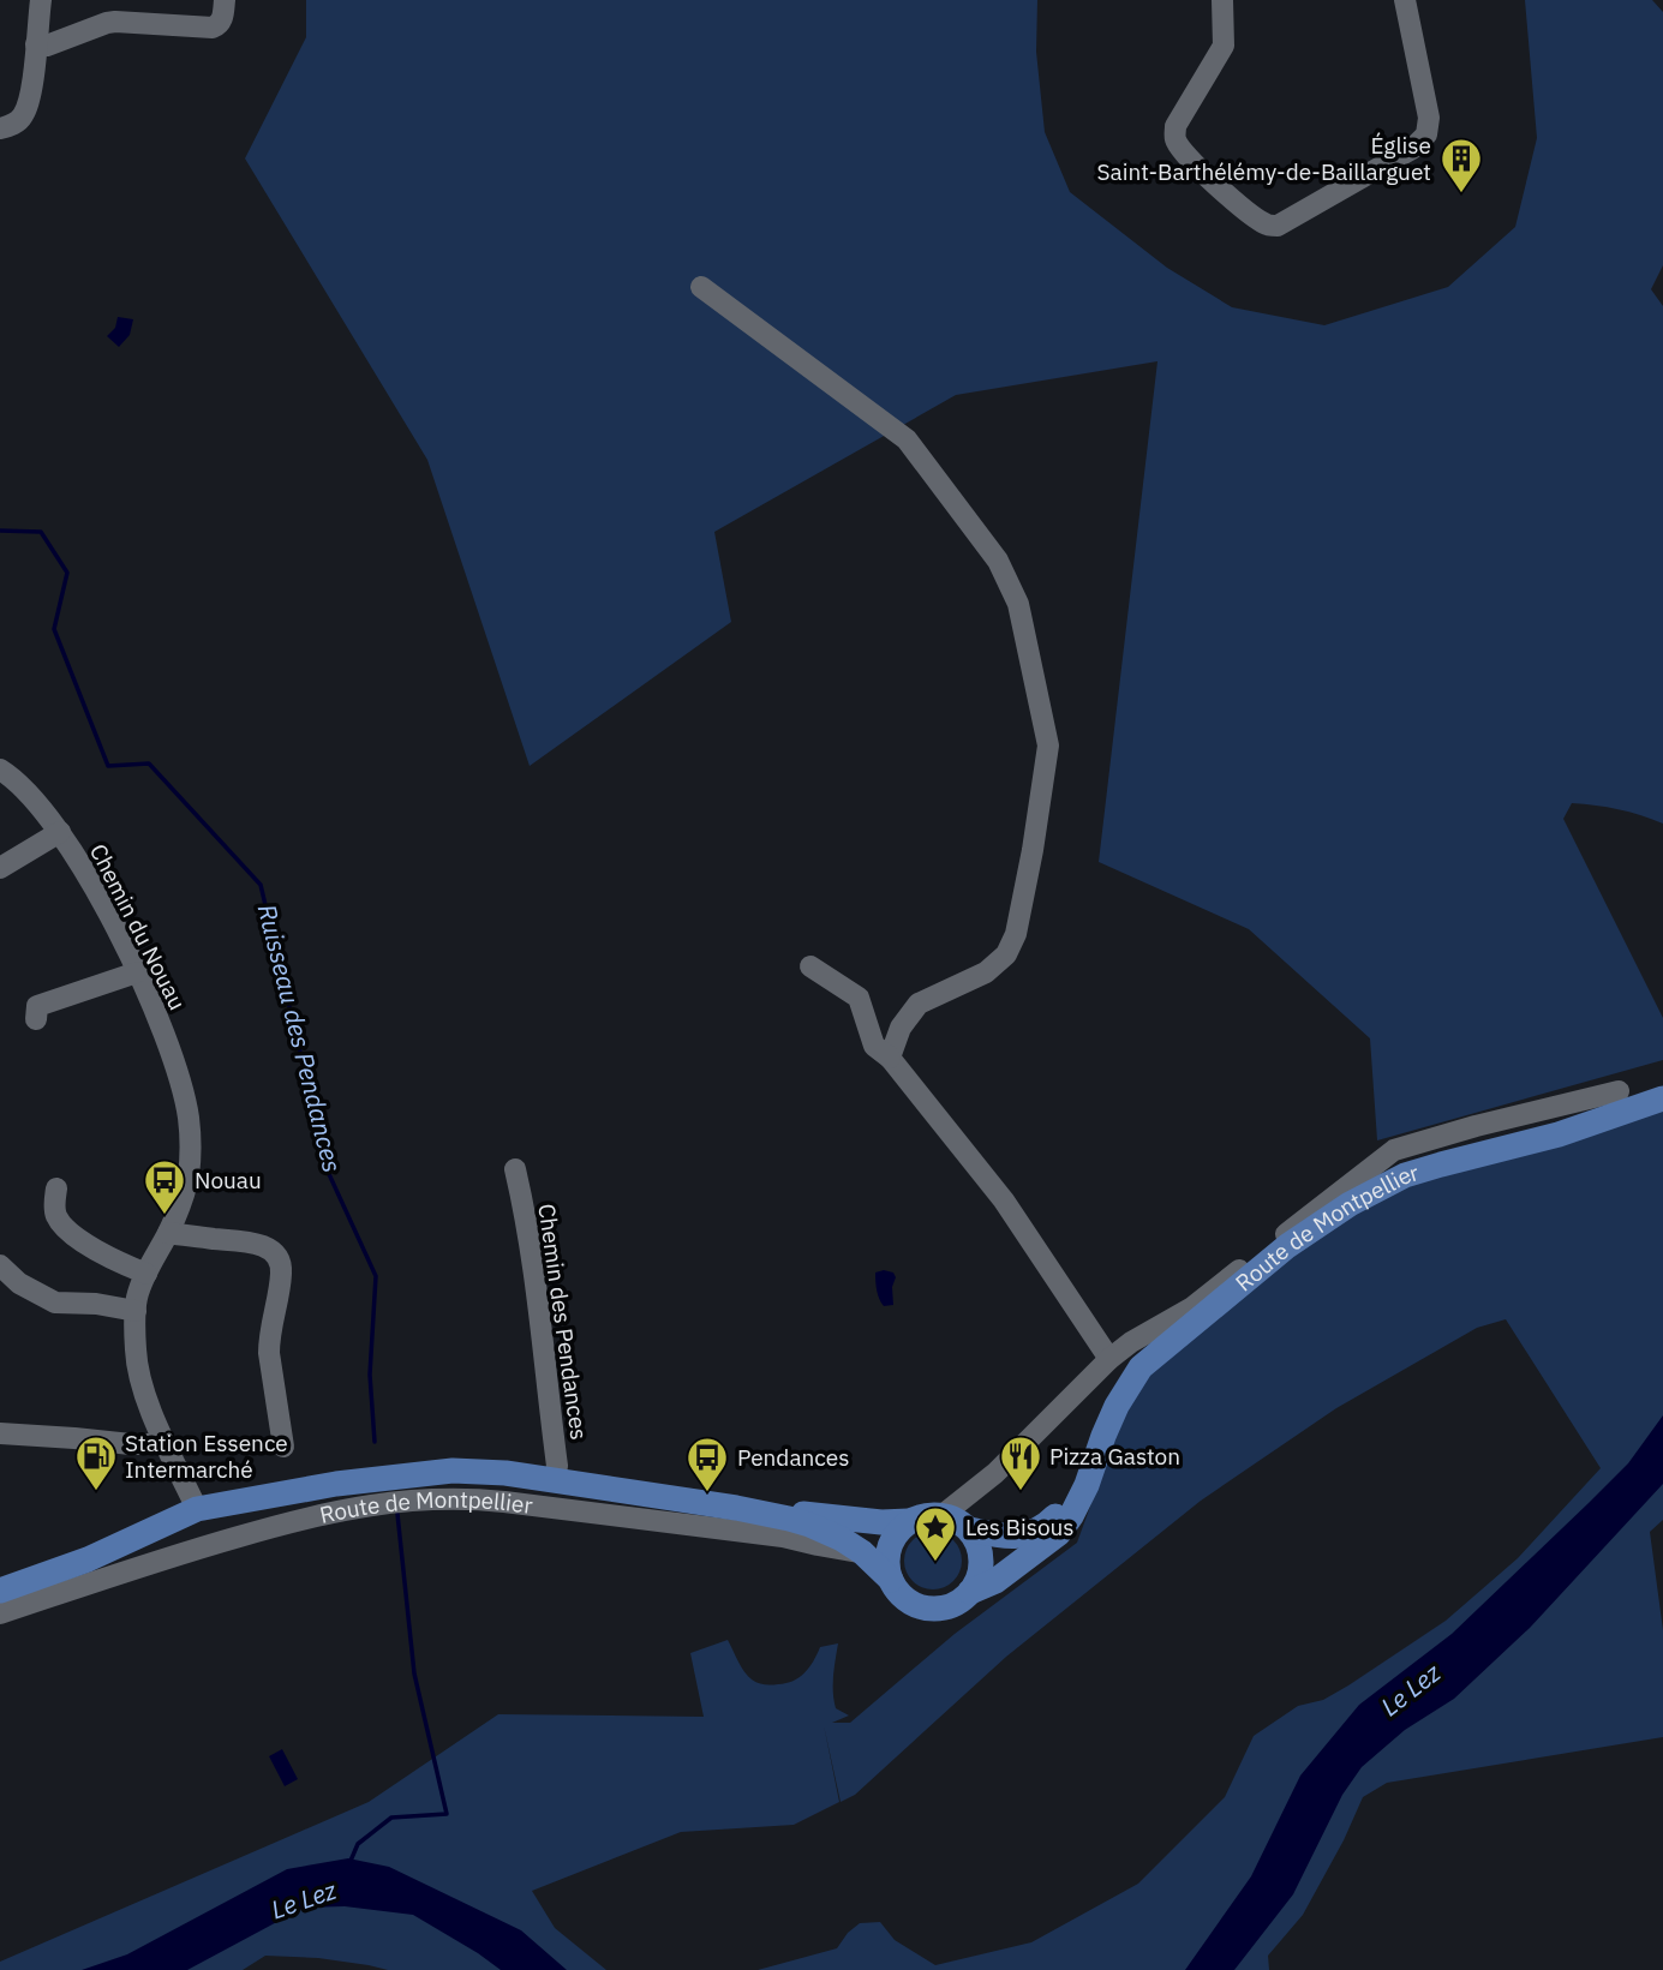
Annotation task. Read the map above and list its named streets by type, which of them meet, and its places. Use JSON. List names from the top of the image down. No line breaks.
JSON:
{"streets":{"main road":["Route de Montpellier"],"street":["Chemin du Nouau","Chemin des Pendances"]},"crossings":[["Chemin du Nouau","Route de Montpellier"],["Route de Montpellier","Chemin des Pendances"]],"water":["Ruisseau des Pendances","Le Lez"],"places":{"building":["Église Saint-Barthélémy-de-Baillarguet"],"bus stop":["Nouau","Pendances"],"fuel station":["Station Essence Intermarché"],"restaurant":["Pizza Gaston"],"place":["Les Bisous"]}}
